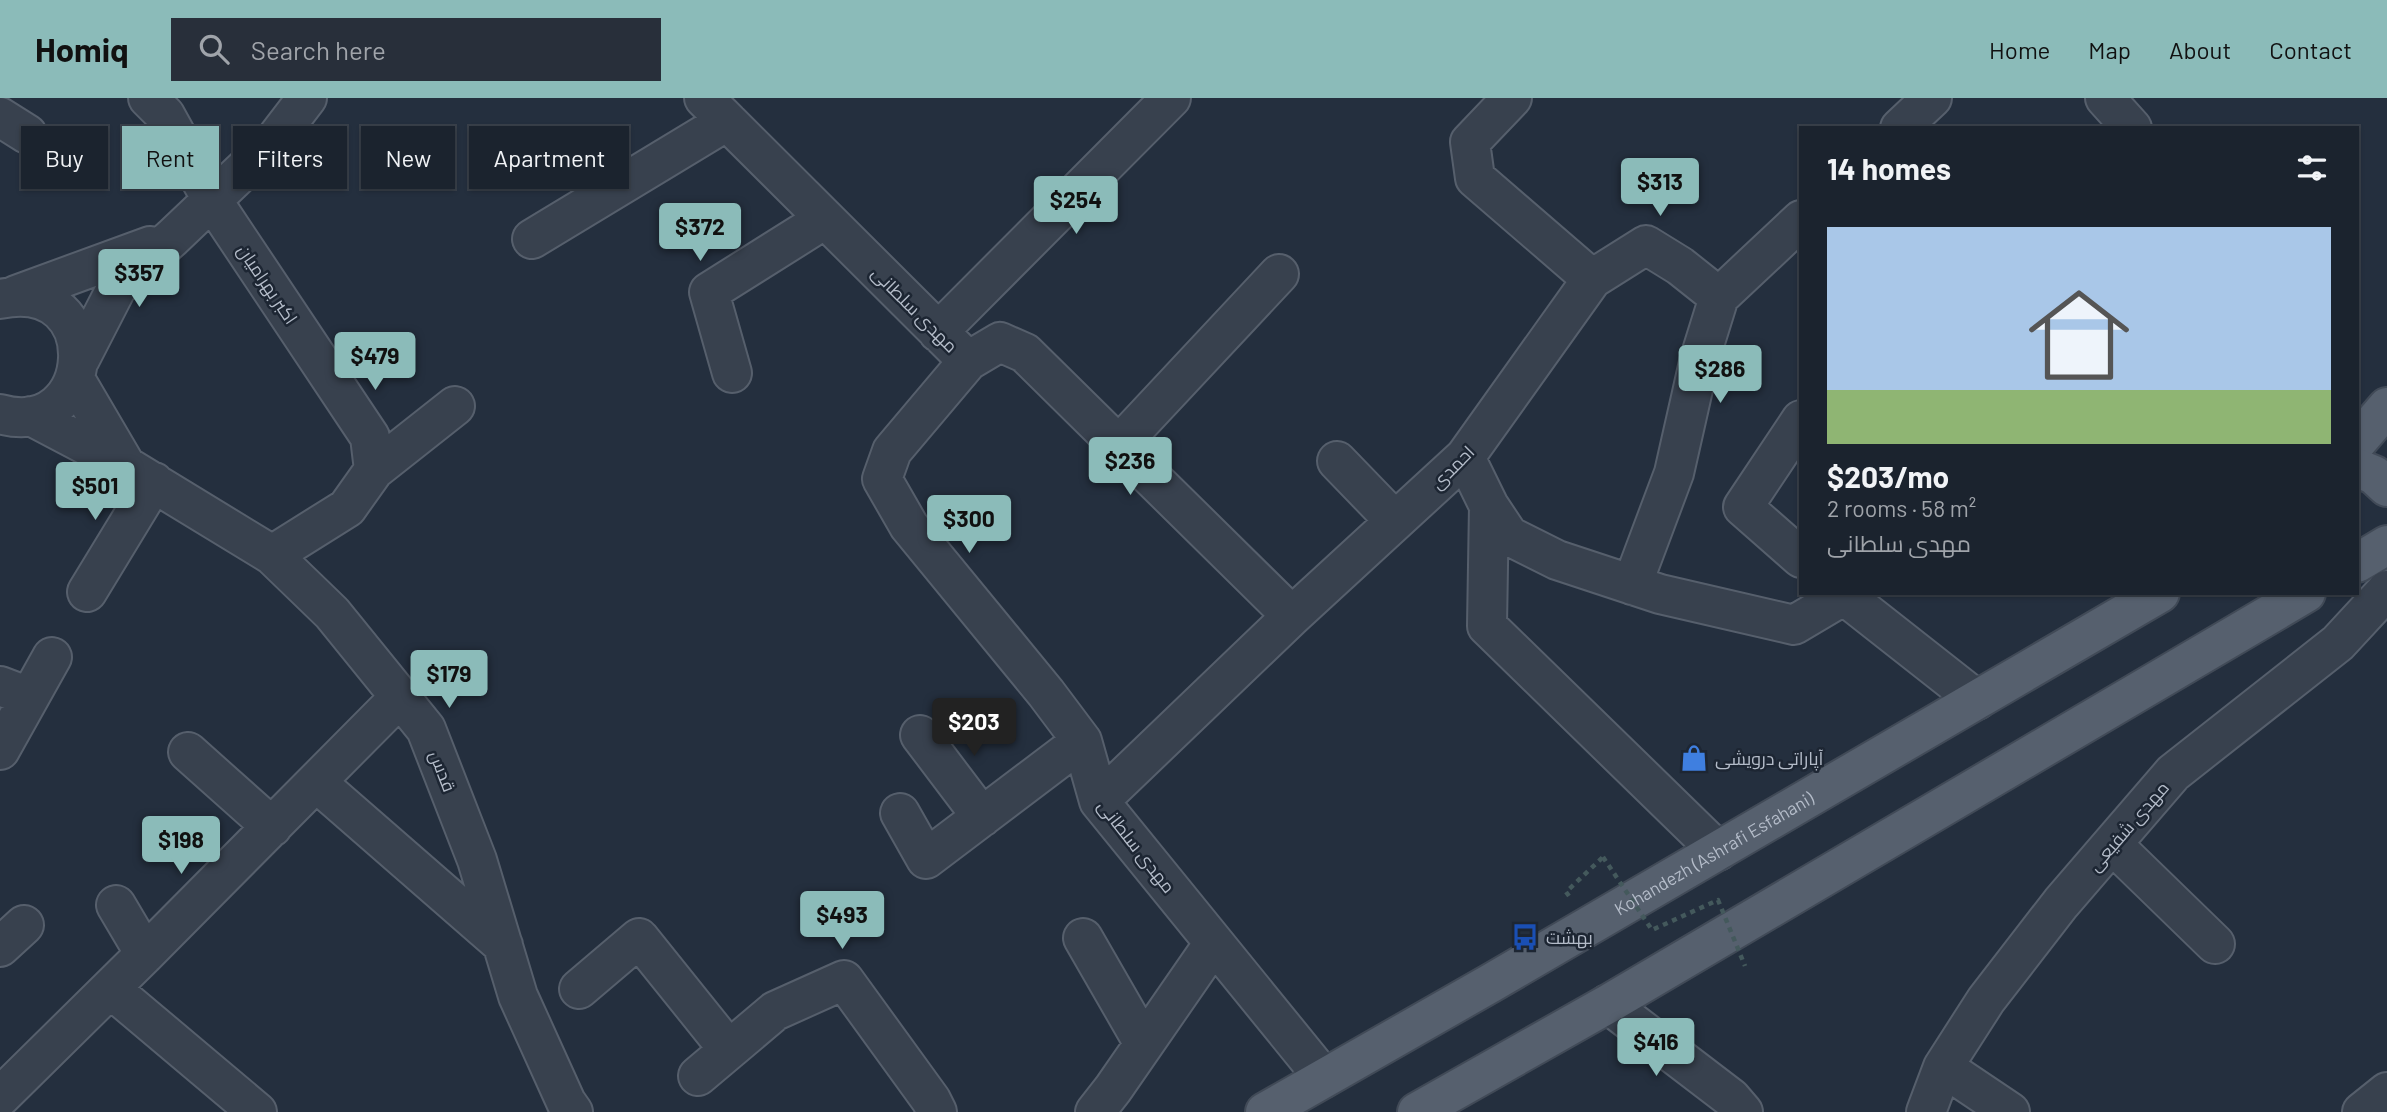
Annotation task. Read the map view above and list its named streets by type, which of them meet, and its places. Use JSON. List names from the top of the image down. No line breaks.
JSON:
{"streets":{"main road":["Kohandezh (Ashrafi Esfahani)"],"street":["اکبر بهرامیان","مهدی سلطانی","احمدی","قدس","مهدی شفیعی"]},"crossings":[["مهدی سلطانی","احمدی"],["مهدی سلطانی","Kohandezh (Ashrafi Esfahani)"]],"places":{"shop":["آپاراتی درویشی"],"bus stop":["بهشت"]},"page":{"header":"Homiq","search":"Search here","nav":["Home","Map","About","Contact"],"chip":["Buy","Rent","Filters","New","Apartment"],"heading":"14 homes","price":["$313","$254","$372","$357","$479","$286","$236","$501","$300","$179","$203","$198","$493","$416"],"list":[{"name":"$203/mo","note":"2 rooms · 58 m² · مهدی سلطانی"}]}}
